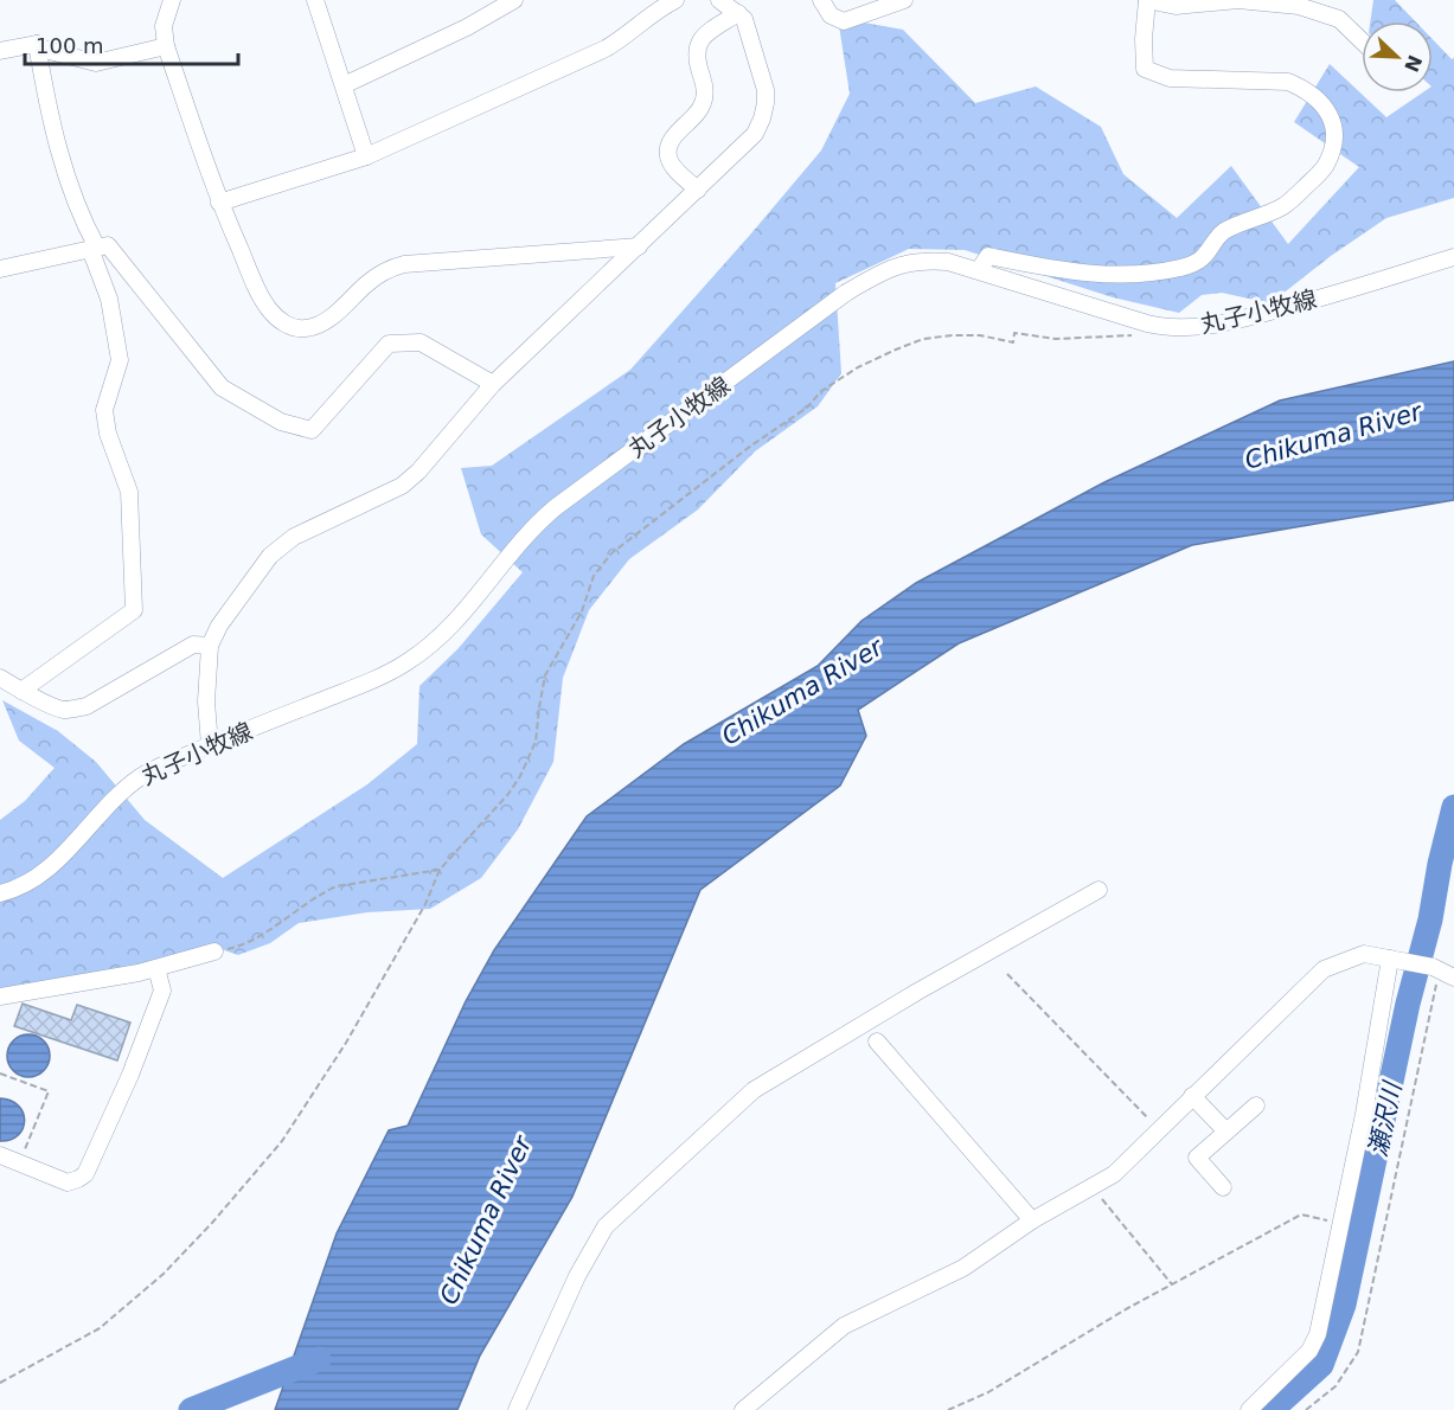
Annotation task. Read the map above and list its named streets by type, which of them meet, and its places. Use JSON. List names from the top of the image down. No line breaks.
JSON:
{"streets":{"street":["丸子小牧線"]},"water":["Chikuma River","瀬沢川"],"scale_bar":"100 m","north":"bottom right"}
